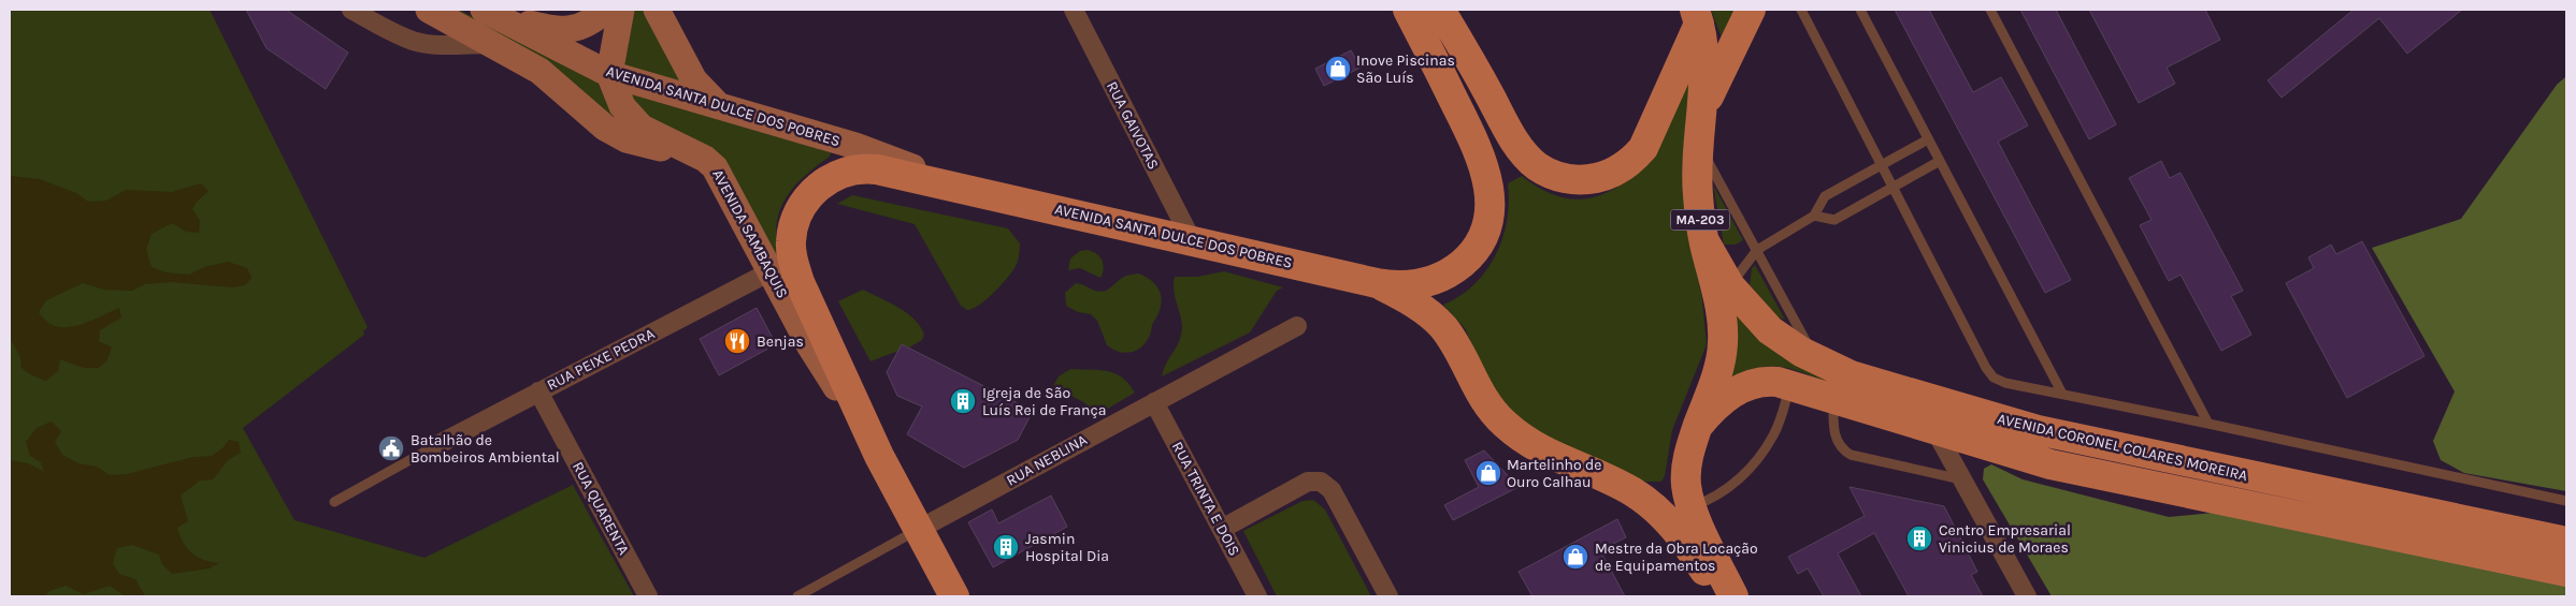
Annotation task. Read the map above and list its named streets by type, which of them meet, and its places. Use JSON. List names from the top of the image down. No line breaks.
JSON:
{"streets":{"main road":["AVENIDA SANTA DULCE DOS POBRES","MA-203","AVENIDA SAMBAQUIS","AVENIDA CORONEL COLARES MOREIRA"],"street":["RUA GAIVOTAS","RUA PEIXE PEDRA","RUA NEBLINA","RUA TRINTA E DOIS","RUA QUARENTA"]},"crossings":[["AVENIDA SANTA DULCE DOS POBRES","RUA GAIVOTAS"],["AVENIDA SANTA DULCE DOS POBRES","AVENIDA SAMBAQUIS"],["MA-203","AVENIDA CORONEL COLARES MOREIRA"],["AVENIDA SAMBAQUIS","RUA PEIXE PEDRA"],["AVENIDA SAMBAQUIS","RUA NEBLINA"],["RUA PEIXE PEDRA","RUA QUARENTA"],["RUA NEBLINA","RUA TRINTA E DOIS"]],"places":{"shop":["Inove Piscinas São Luís","Martelinho de Ouro Calhau","Mestre da Obra Locação de Equipamentos"],"restaurant":["Benjas"],"building":["Igreja de São Luís Rei de França","Centro Empresarial Vinicius de Moraes","Jasmin Hospital Dia"],"public building":["Batalhão de Bombeiros Ambiental"]}}
